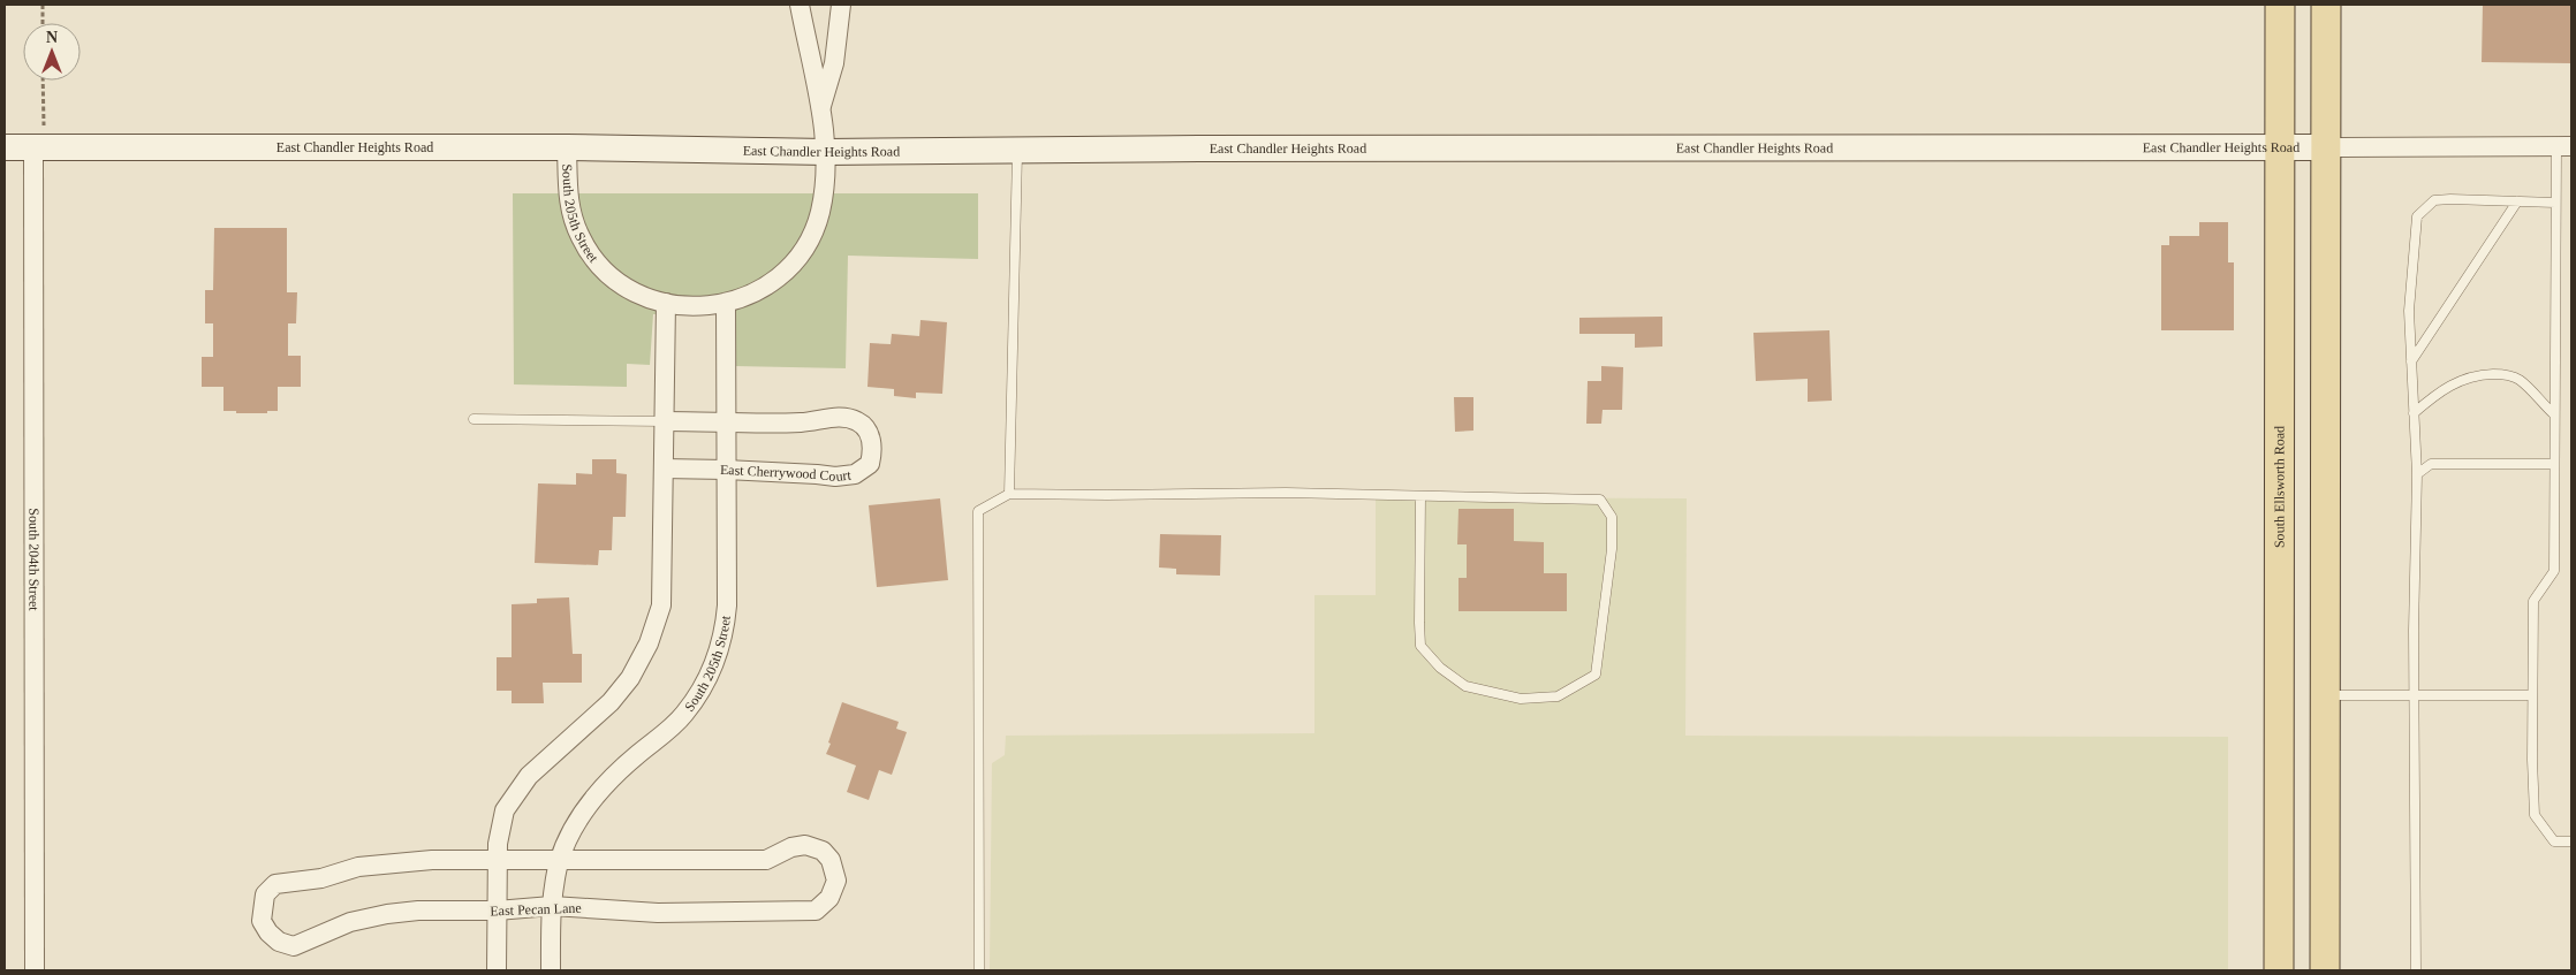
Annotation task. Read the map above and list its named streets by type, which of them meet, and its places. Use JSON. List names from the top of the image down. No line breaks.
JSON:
{"streets":{"main road":["East Chandler Heights Road","South Ellsworth Road"],"street":["South 205th Street","East Cherrywood Court","South 204th Street","East Pecan Lane"]},"crossings":[["East Chandler Heights Road","South 205th Street"],["East Chandler Heights Road","South Ellsworth Road"],["East Chandler Heights Road","South 204th Street"],["South 205th Street","East Cherrywood Court"],["South 205th Street","East Pecan Lane"]],"north":"top"}
